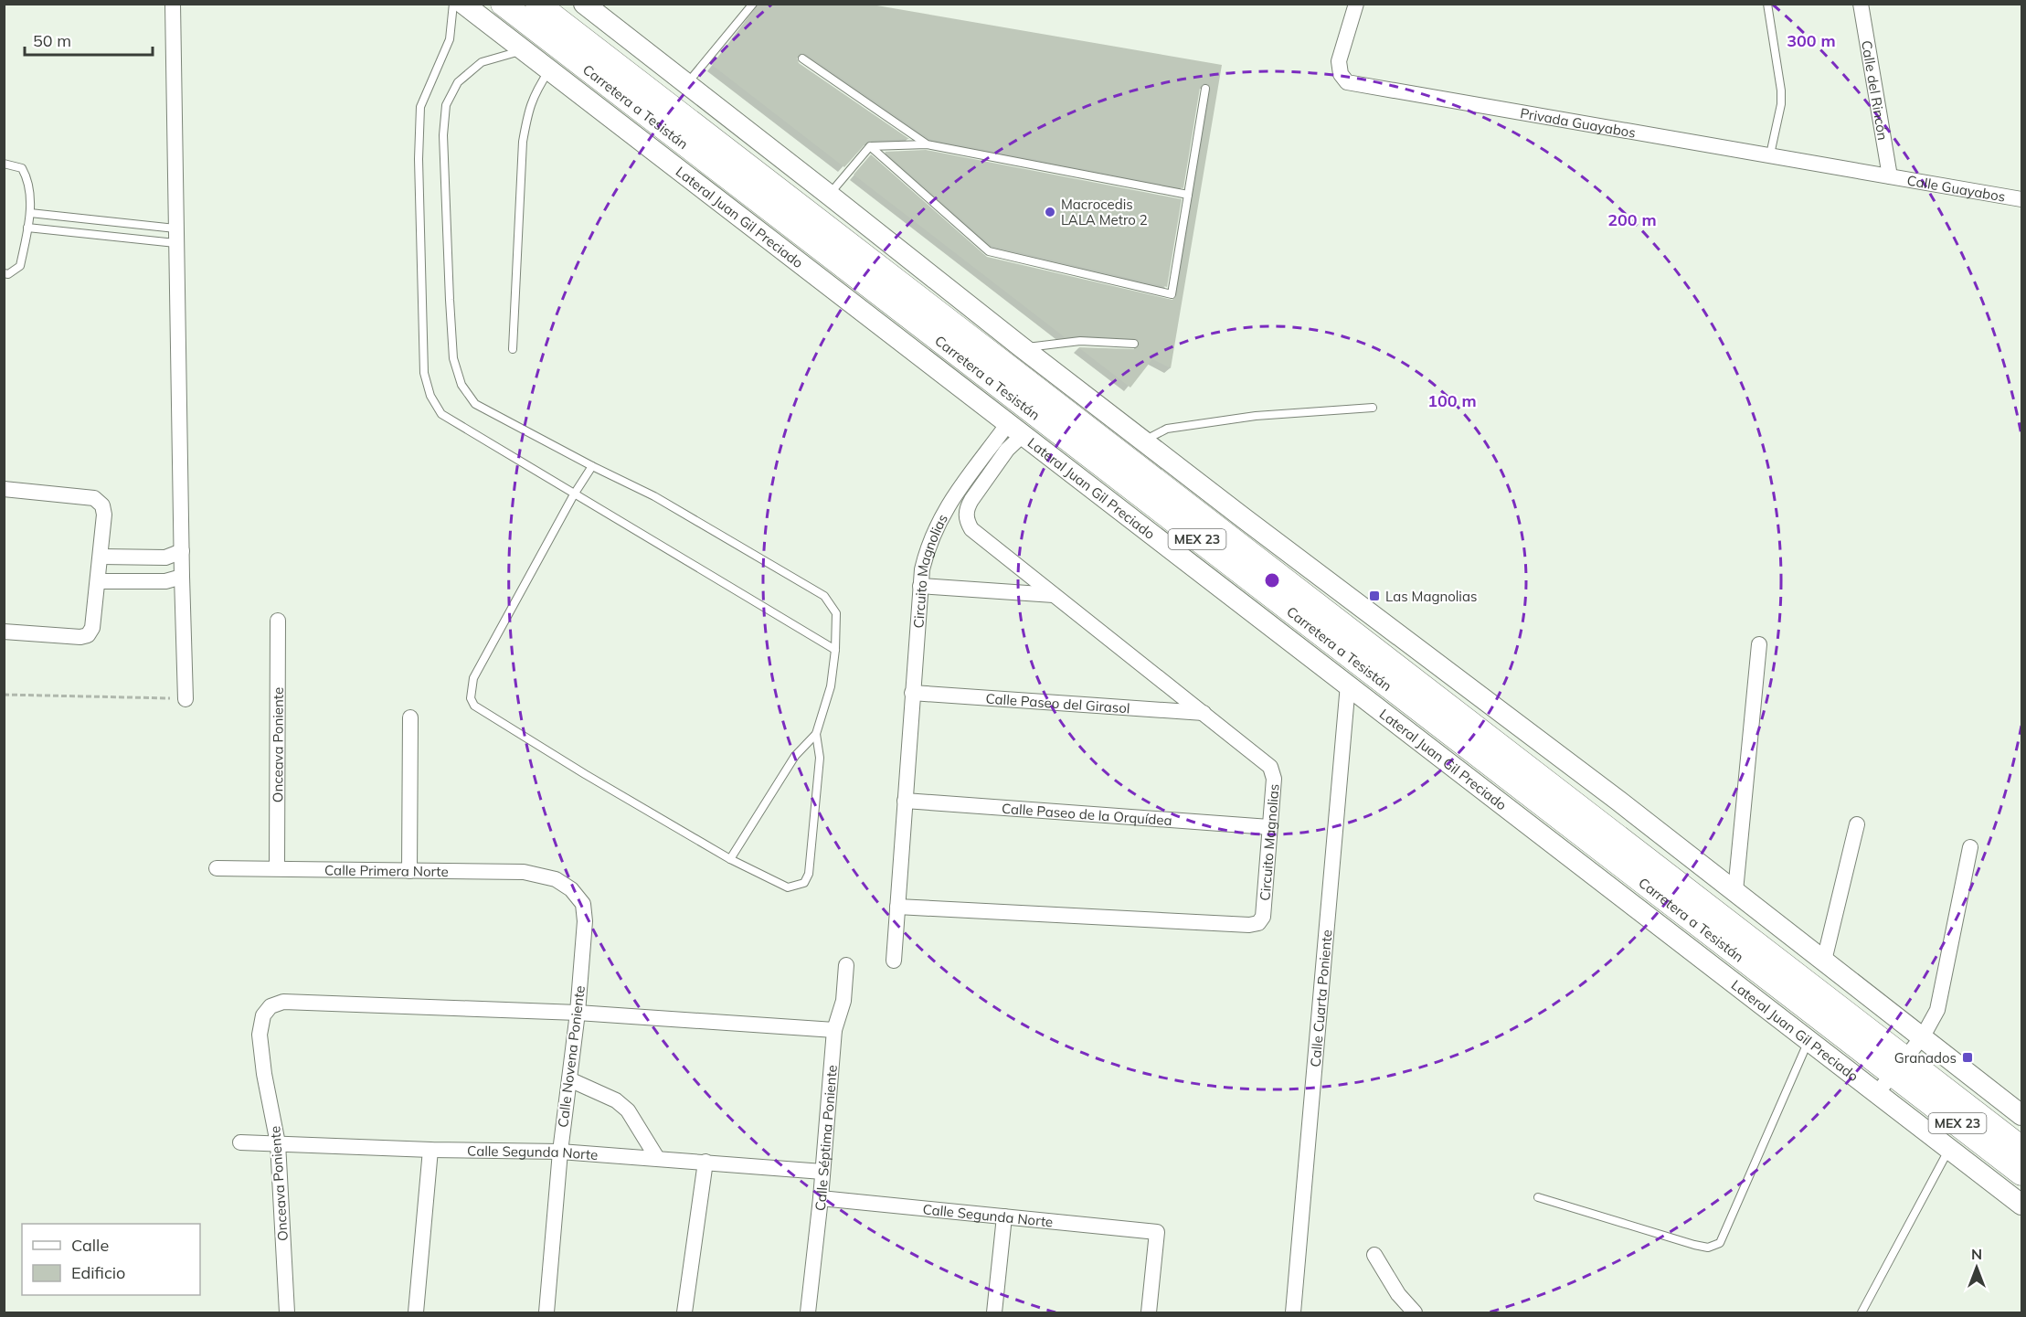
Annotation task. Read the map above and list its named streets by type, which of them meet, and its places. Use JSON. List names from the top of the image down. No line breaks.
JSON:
{"streets":{"main road":["Carretera a Tesistán","Lateral Juan Gil Preciado","MEX 23"],"street":["Calle del Rincón","Privada Guayabos","Calle Guayabos","Circuito Magnolias","Calle Paseo del Girasol","Onceava Poniente","Calle Paseo de la Orquídea","Calle Primera Norte","Calle Cuarta Poniente","Calle Novena Poniente","Calle Séptima Poniente","Calle Segunda Norte"]},"crossings":[["Calle del Rincón","Privada Guayabos"],["Calle del Rincón","Calle Guayabos"],["Privada Guayabos","Calle Guayabos"],["Lateral Juan Gil Preciado","Circuito Magnolias"],["Lateral Juan Gil Preciado","Calle Cuarta Poniente"],["Circuito Magnolias","Calle Paseo del Girasol"],["Circuito Magnolias","Calle Paseo de la Orquídea"],["Onceava Poniente","Calle Primera Norte"],["Onceava Poniente","Calle Novena Poniente"],["Onceava Poniente","Calle Segunda Norte"],["Calle Primera Norte","Calle Novena Poniente"],["Calle Novena Poniente","Calle Segunda Norte"],["Calle Séptima Poniente","Calle Segunda Norte"]],"places":{"other":["Macrocedis LALA Metro 2"],"transit":["Las Magnolias","Granados"]},"legend":["Calle","Edificio"],"scale_bar":"50 m","north":"top","rings":["300 m","200 m","100 m"]}
